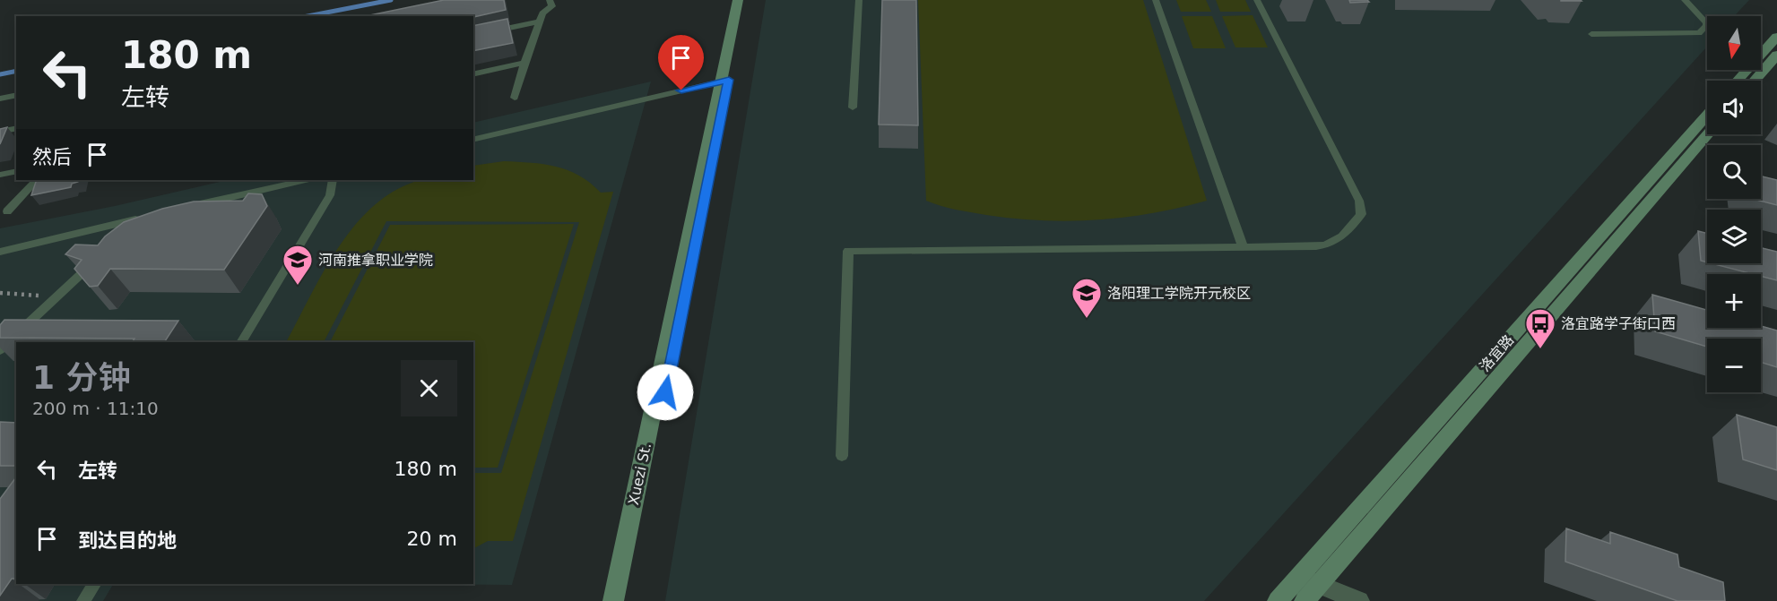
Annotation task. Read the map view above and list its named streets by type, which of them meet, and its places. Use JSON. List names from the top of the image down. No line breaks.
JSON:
{"streets":{"street":["洛宜路","Xuezi St."]},"places":{"school or university":["河南推拿职业学院","洛阳理工学院开元校区"],"bus stop":["洛宜路学子街口西"]},"north":"bottom","page":{"map_buttons":["+","−"],"turn":["180 m","左转"],"then":"然后","heading":["1 分钟","200 m · 11:10"],"list":[{"name":"左转","value":"180 m"},{"name":"到达目的地","value":"20 m"}]}}
